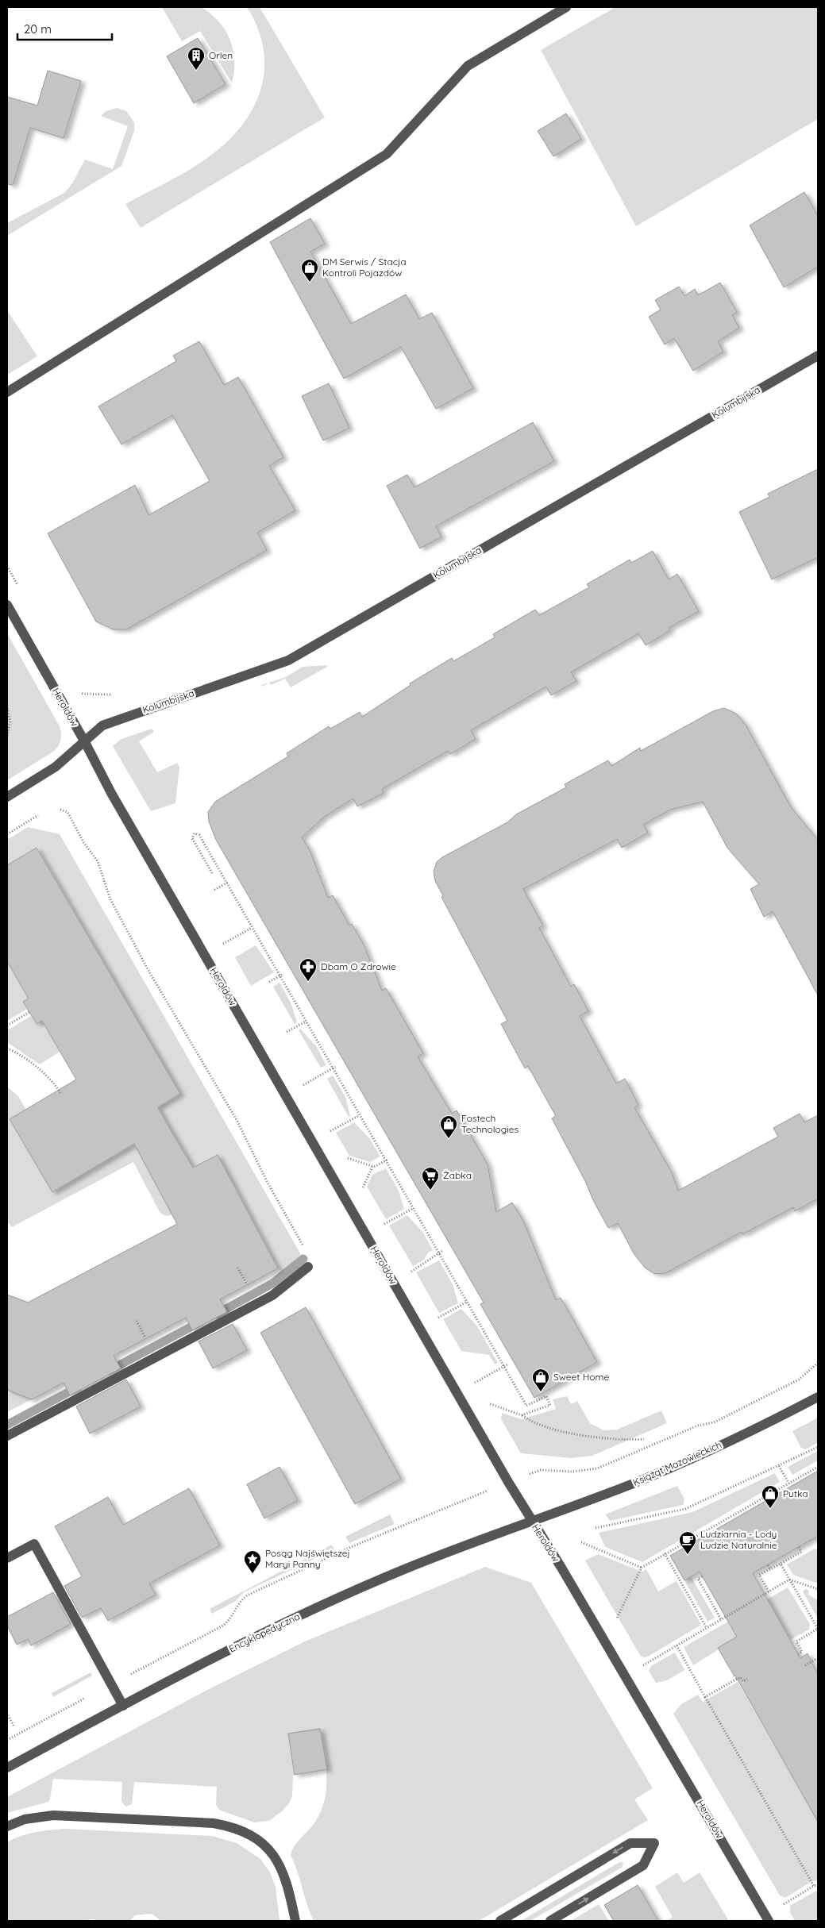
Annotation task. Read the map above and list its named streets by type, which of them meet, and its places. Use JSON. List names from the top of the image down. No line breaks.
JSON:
{"streets":{"street":["Kolumbijska","Heroldów","Książąt Mazowieckich","Encyklopedyczna"]},"crossings":[["Kolumbijska","Heroldów"],["Heroldów","Książąt Mazowieckich"],["Heroldów","Encyklopedyczna"],["Książąt Mazowieckich","Encyklopedyczna"]],"places":{"building":["Orlen"],"shop":["DM Serwis / Stacja Kontroli Pojazdów","Fostech Technologies","Sweet Home","Putka"],"pharmacy":["Dbam O Zdrowie"],"supermarket":["Żabka"],"cafe":["Ludziarnia - Lody Ludzie Naturalnie"],"place":["Posąg Najświętszej Maryi Panny"]},"scale_bar":"20 m"}
